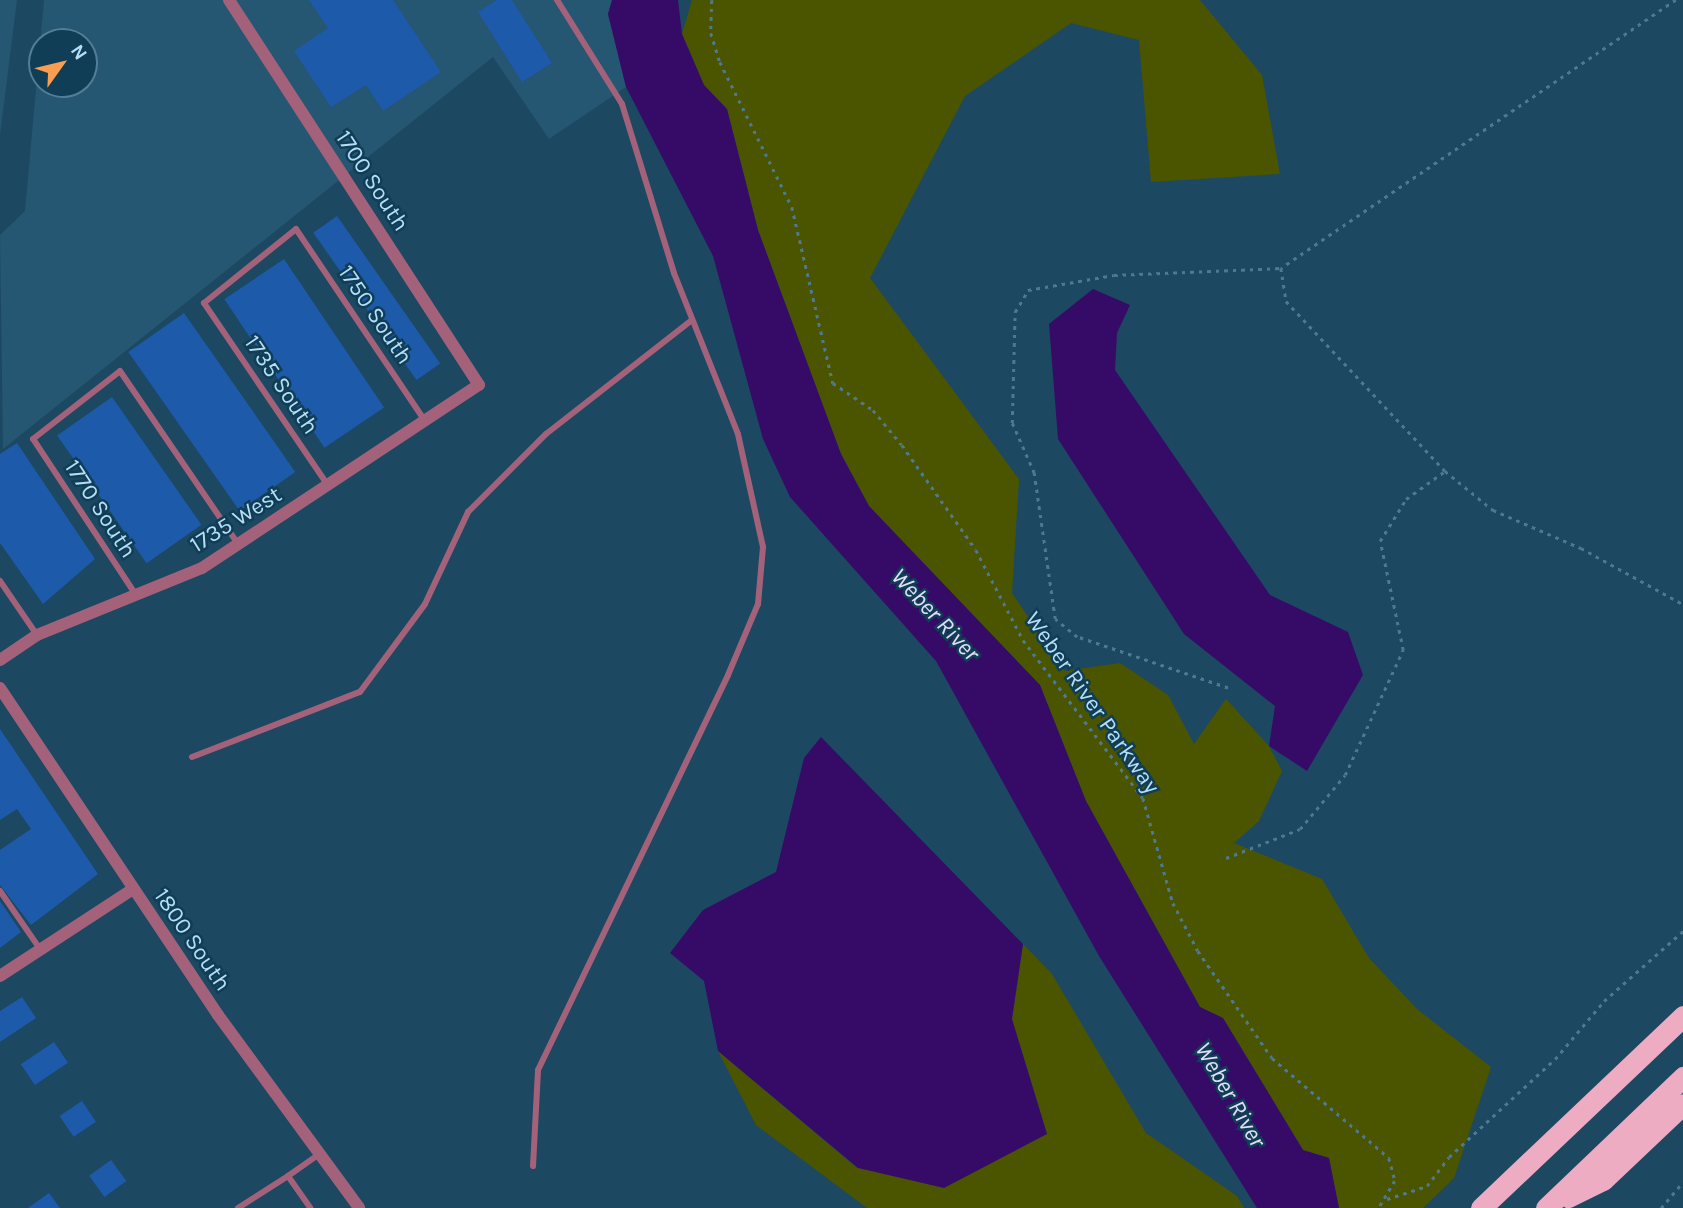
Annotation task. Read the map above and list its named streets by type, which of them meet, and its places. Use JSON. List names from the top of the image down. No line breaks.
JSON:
{"streets":{"street":["1700 South","1735 West","1800 South"],"lane":["1750 South","1735 South","1770 South"],"path":["Weber River Parkway"]},"crossings":[["1700 South","1735 West"],["1750 South","1735 South"],["1750 South","1735 West"],["1735 South","1735 West"],["1770 South","1735 West"]],"water":["Weber River"],"north":"top right"}
